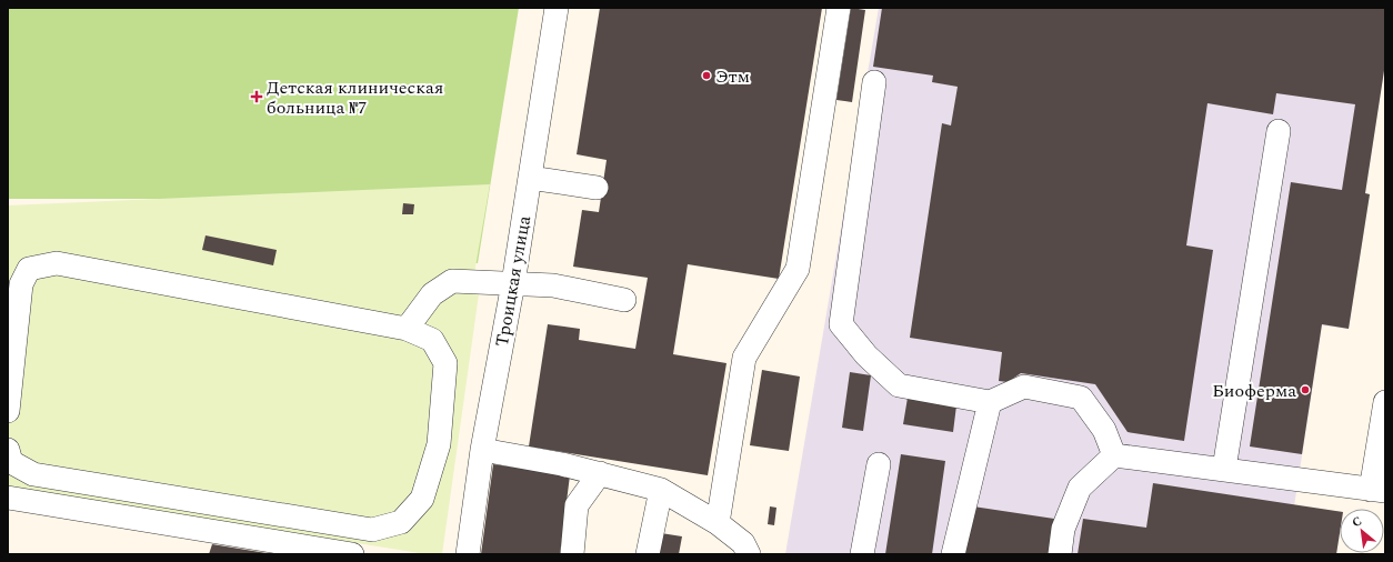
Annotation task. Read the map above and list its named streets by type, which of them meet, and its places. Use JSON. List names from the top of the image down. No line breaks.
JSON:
{"streets":{"street":["Троицкая улица"]},"places":{"other":["Этм","Биоферма"],"health":["Детская клиническая больница №7"]},"north":"top left"}
